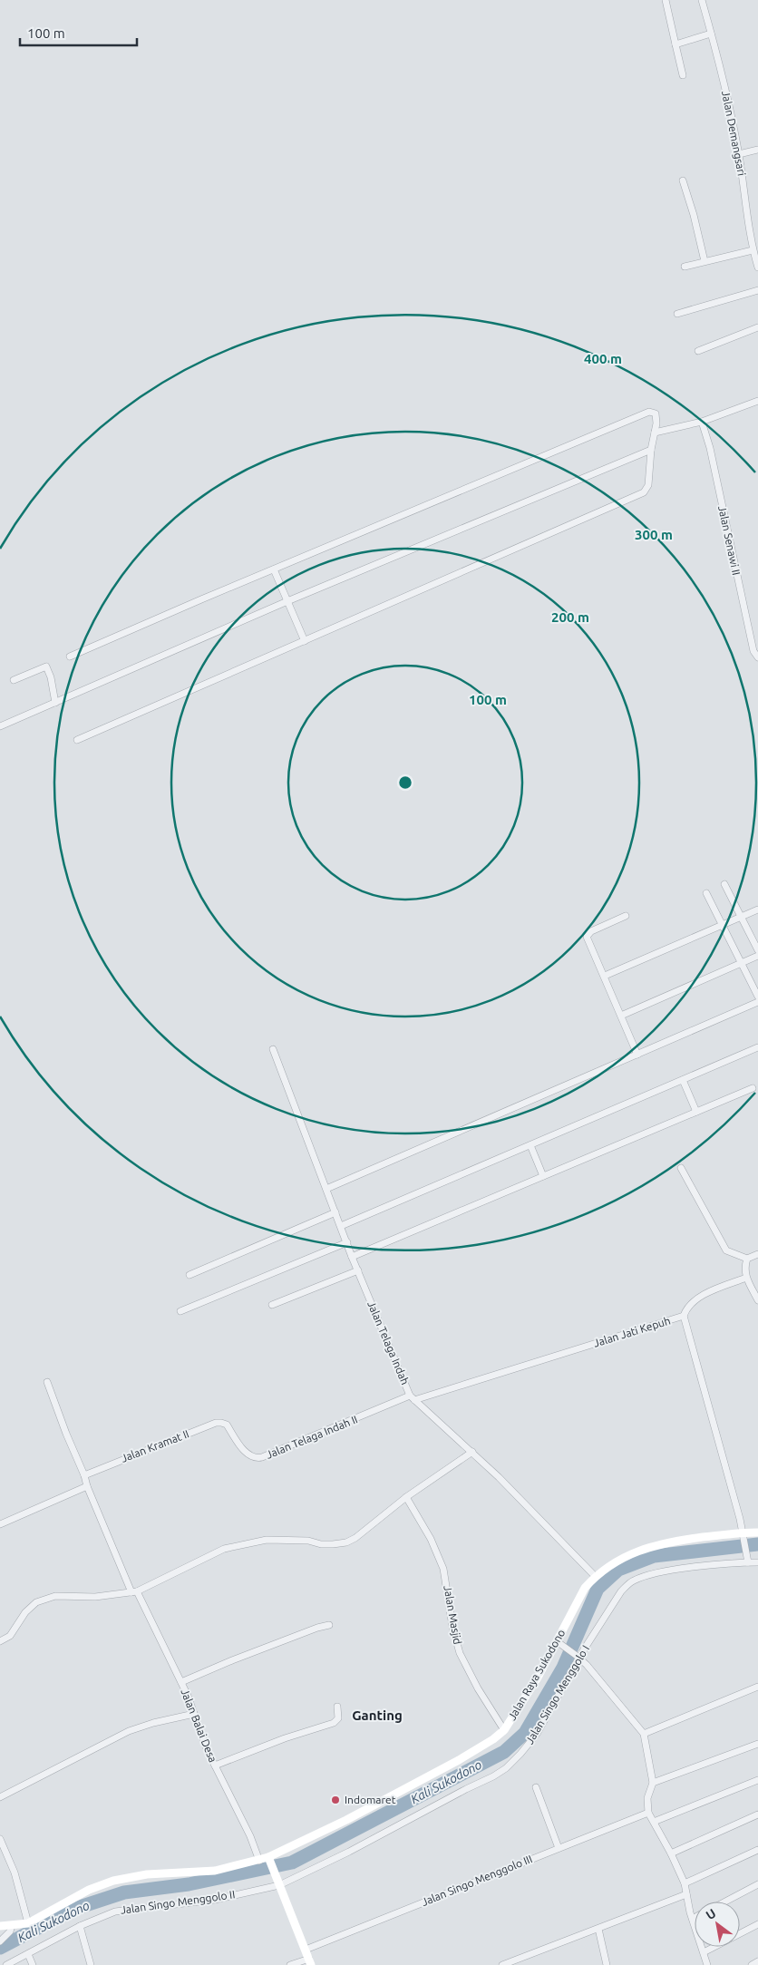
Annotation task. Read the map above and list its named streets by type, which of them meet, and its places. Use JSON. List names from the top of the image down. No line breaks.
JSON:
{"streets":{"main road":["Jalan Raya Sukodono"],"street":["Jalan Demangsari","Jalan Senawi II","Jalan Jati Kepuh","Jalan Telaga Indah","Jalan Telaga Indah II","Jalan Kramat II","Jalan Masjid","Jalan Singo Menggolo I","Jalan Balai Desa","Jalan Singo Menggolo III","Jalan Singo Menggolo II"]},"crossings":[["Jalan Jati Kepuh","Jalan Telaga Indah"],["Jalan Jati Kepuh","Jalan Telaga Indah II"],["Jalan Jati Kepuh","Jalan Raya Sukodono"],["Jalan Jati Kepuh","Jalan Singo Menggolo I"],["Jalan Telaga Indah","Jalan Telaga Indah II"],["Jalan Telaga Indah","Jalan Raya Sukodono"],["Jalan Telaga Indah II","Jalan Kramat II"],["Jalan Kramat II","Jalan Balai Desa"],["Jalan Masjid","Jalan Raya Sukodono"],["Jalan Raya Sukodono","Jalan Balai Desa"],["Jalan Singo Menggolo I","Jalan Singo Menggolo II"]],"districts":["Ganting"],"water":["Kali Sukodono"],"places":["Indomaret"],"scale_bar":"100 m","north":"top left","rings":["400 m","300 m","200 m","100 m"]}
